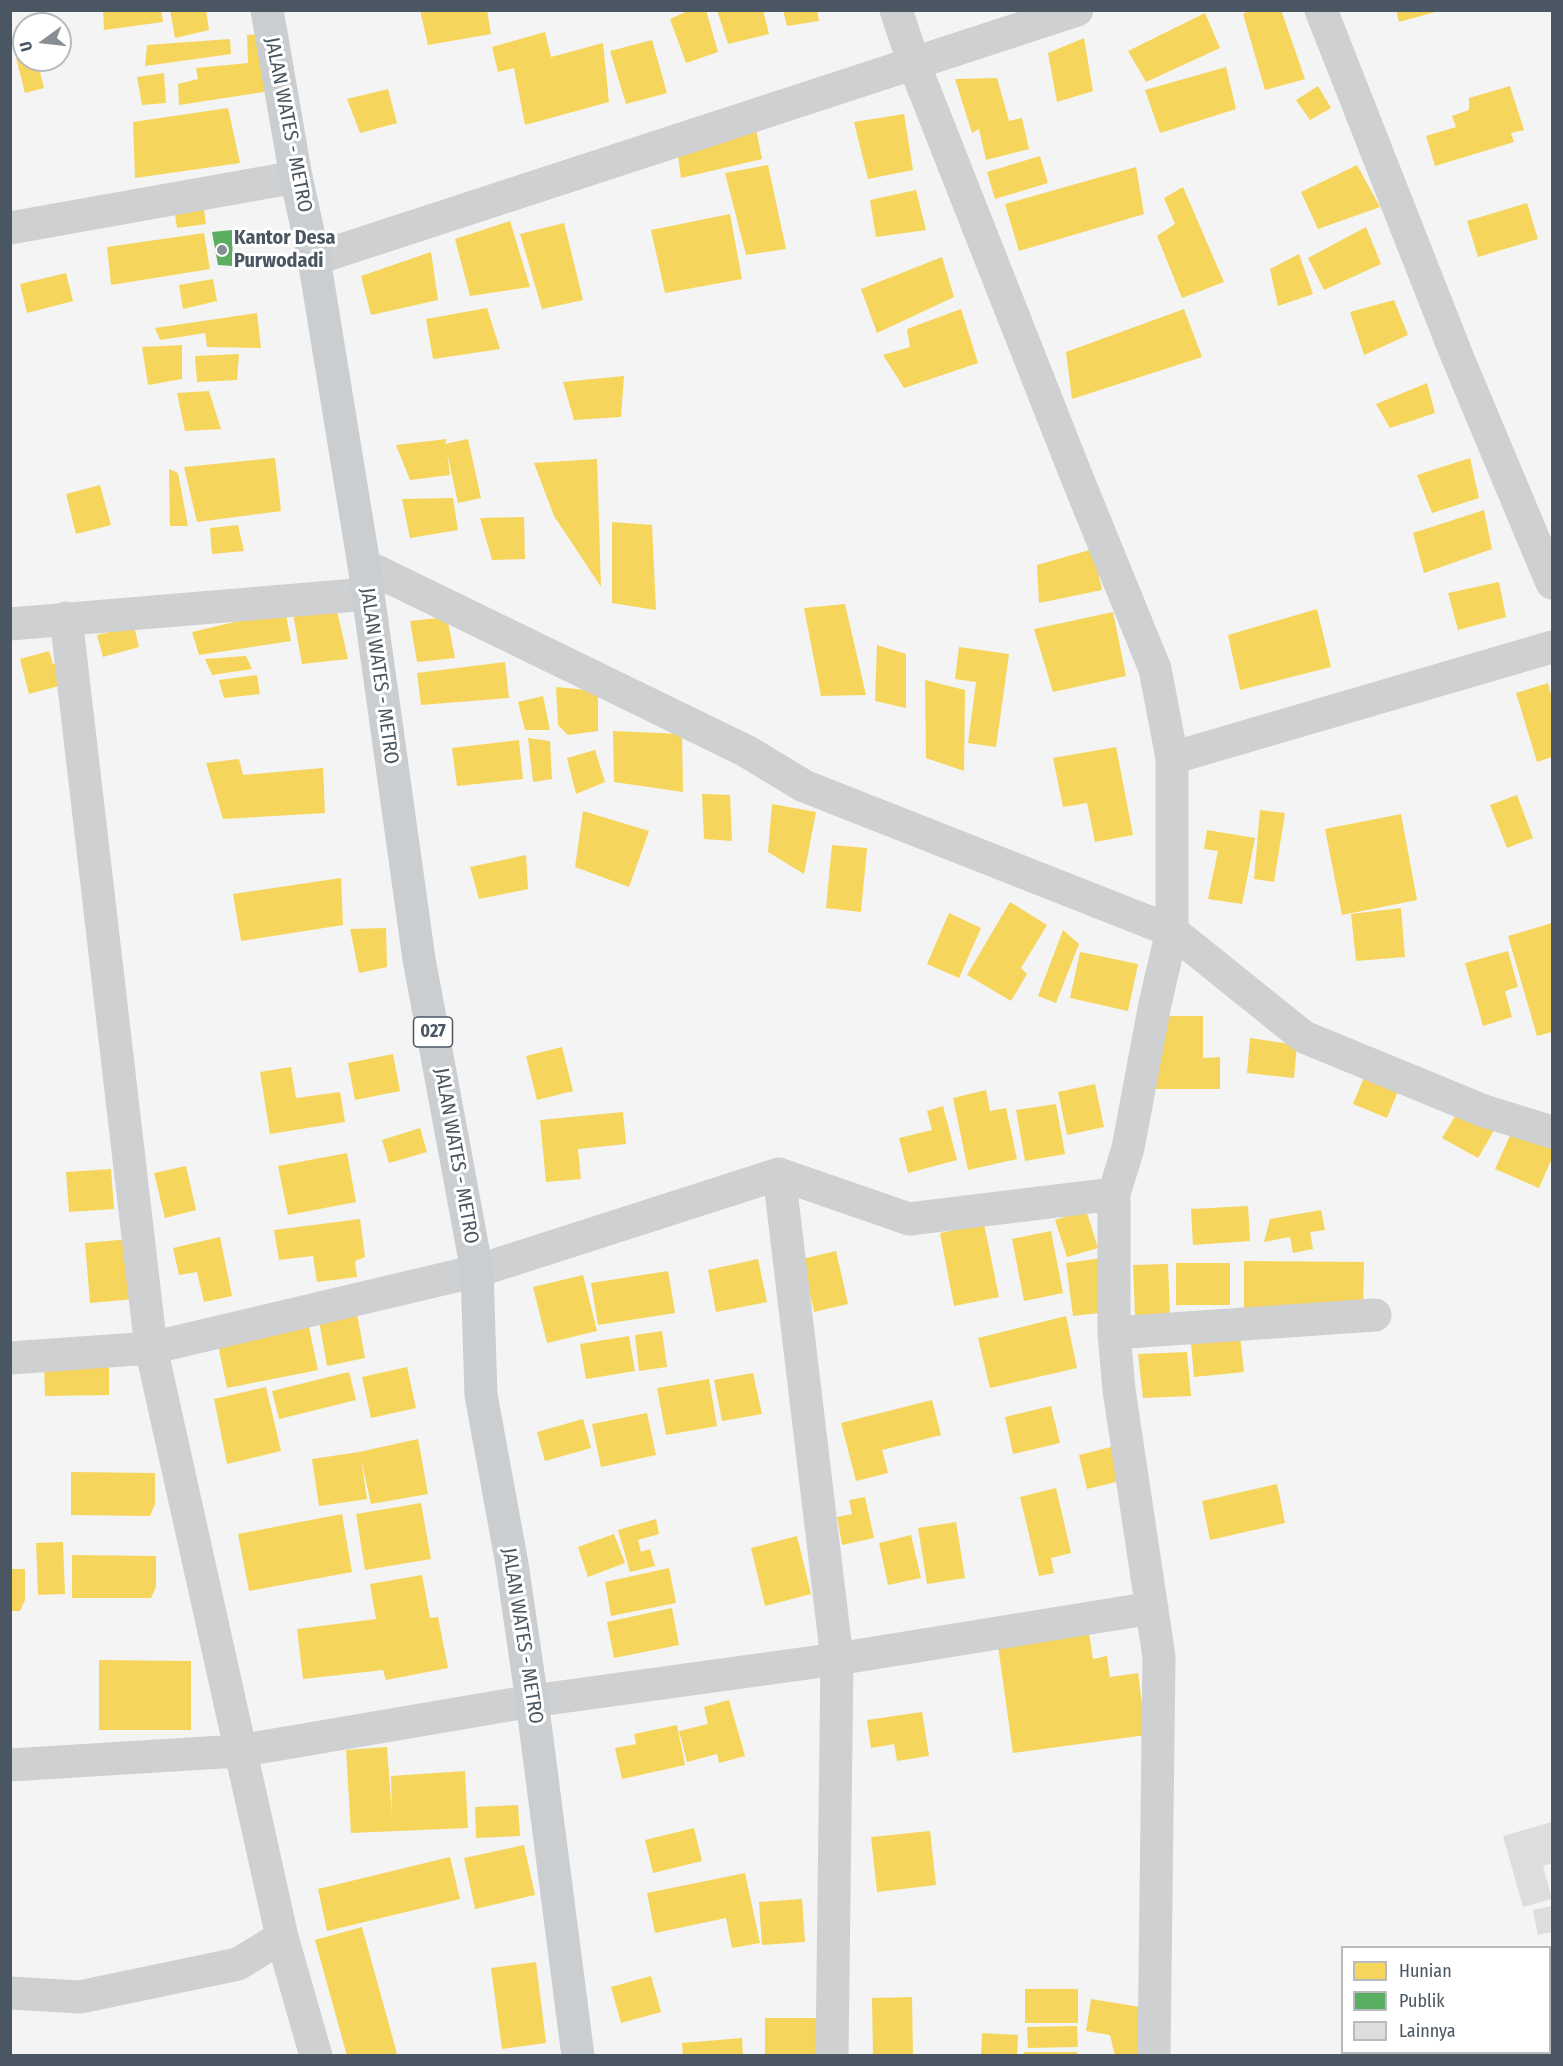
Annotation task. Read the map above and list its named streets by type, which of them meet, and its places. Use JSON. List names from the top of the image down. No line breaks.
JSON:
{"streets":{"main road":["JALAN WATES - METRO","027"]},"places":["Kantor Desa Purwodadi"],"legend":["Hunian","Publik","Lainnya"],"north":"left"}
